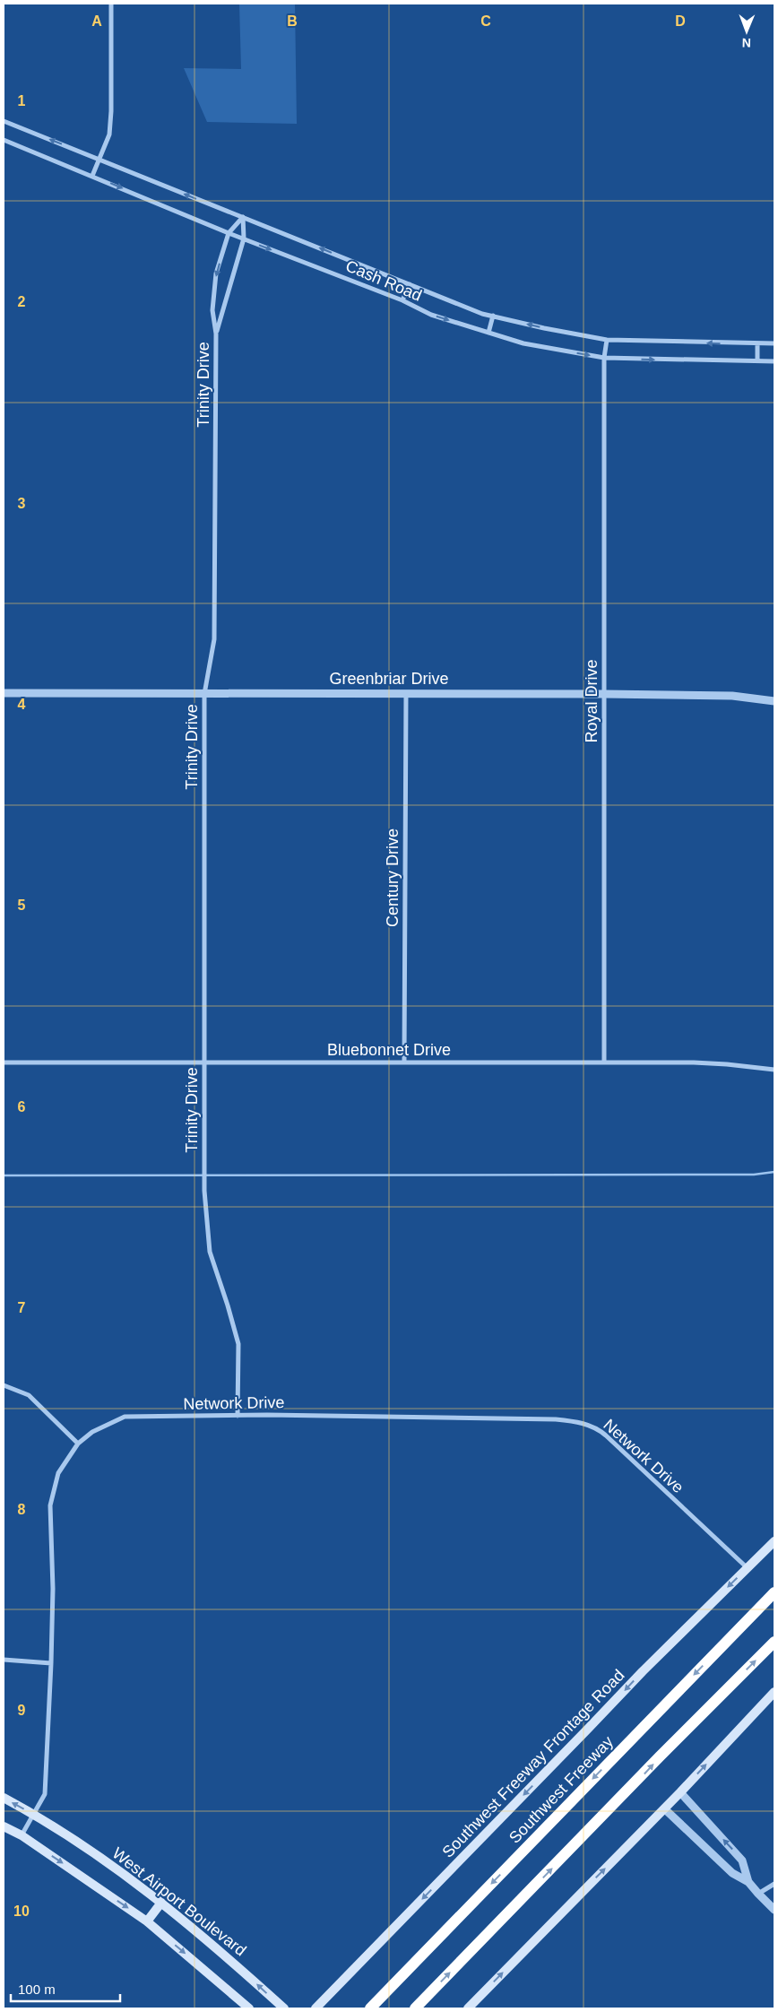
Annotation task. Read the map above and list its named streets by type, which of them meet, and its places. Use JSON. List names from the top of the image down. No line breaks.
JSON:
{"streets":{"highway":["Southwest Freeway"],"main road":["Southwest Freeway Frontage Road","West Airport Boulevard"],"street":["Cash Road","Trinity Drive","Greenbriar Drive","Royal Drive","Century Drive","Bluebonnet Drive","Network Drive"]},"crossings":[["Cash Road","Trinity Drive"],["Cash Road","Royal Drive"],["Trinity Drive","Greenbriar Drive"],["Trinity Drive","Bluebonnet Drive"],["Trinity Drive","Network Drive"],["Greenbriar Drive","Royal Drive"],["Greenbriar Drive","Century Drive"],["Royal Drive","Bluebonnet Drive"],["Century Drive","Bluebonnet Drive"],["Network Drive","Southwest Freeway Frontage Road"],["Network Drive","West Airport Boulevard"]],"one_way":["Southwest Freeway Frontage Road"],"scale_bar":"100 m","north":"bottom","grid":{"columns":["A","B","C","D"],"rows":["1","2","3","4","5","6","7","8","9","10"]}}
